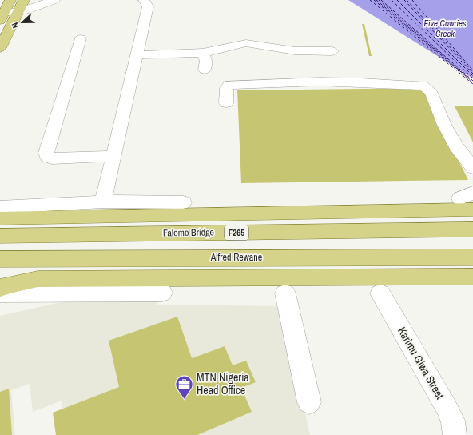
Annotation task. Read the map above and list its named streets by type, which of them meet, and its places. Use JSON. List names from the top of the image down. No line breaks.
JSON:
{"streets":{"main road":["Falomo Bridge","F265","Alfred Rewane"],"street":["Karimu Giwa Street"]},"water":["Five Cowries Creek"],"places":{"office":["MTN Nigeria Head Office"]},"north":"left"}
